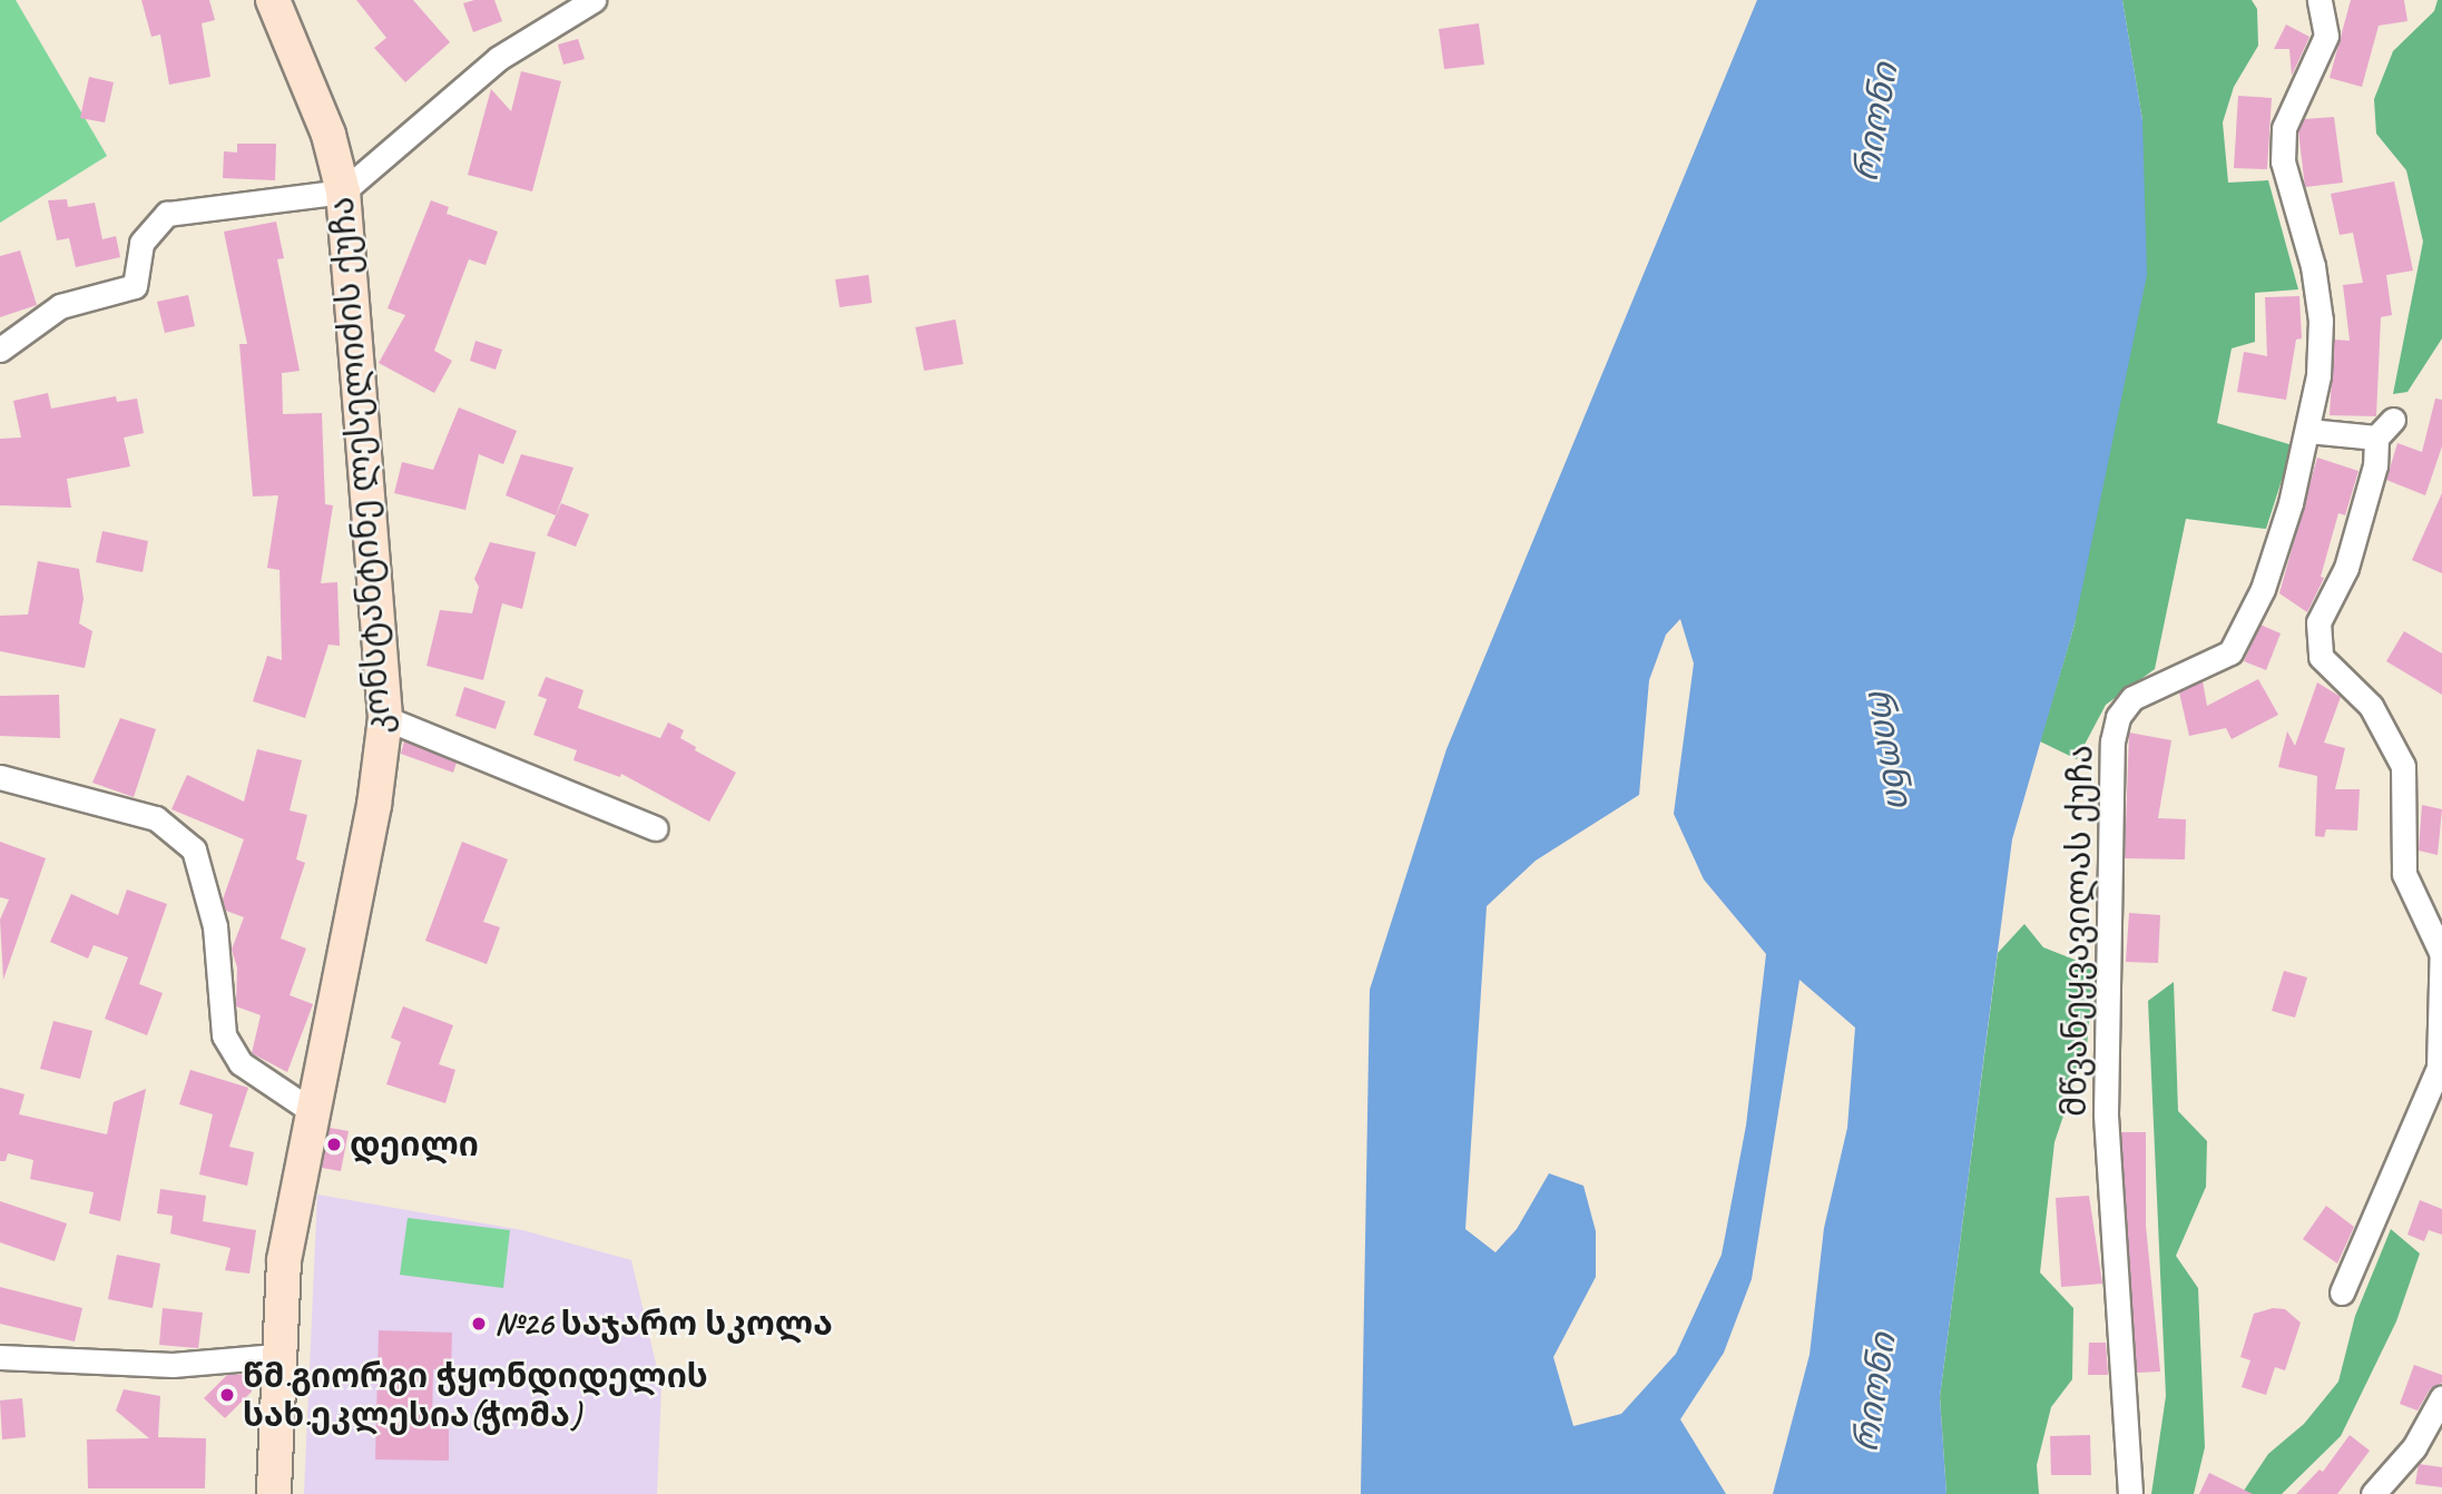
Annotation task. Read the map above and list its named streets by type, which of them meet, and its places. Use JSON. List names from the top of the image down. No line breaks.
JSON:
{"streets":{"main road":["კონსტანტინე ლესელიძის ქუჩა"],"street":["მწვანეყვავილას ქუჩა"]},"water":["რიონი"],"places":["დეილი","№26 საჯარო სკოლა","წმ.გიორგი ჭყონდიდელის სახ.ეკლესია(ჭომა)"]}
